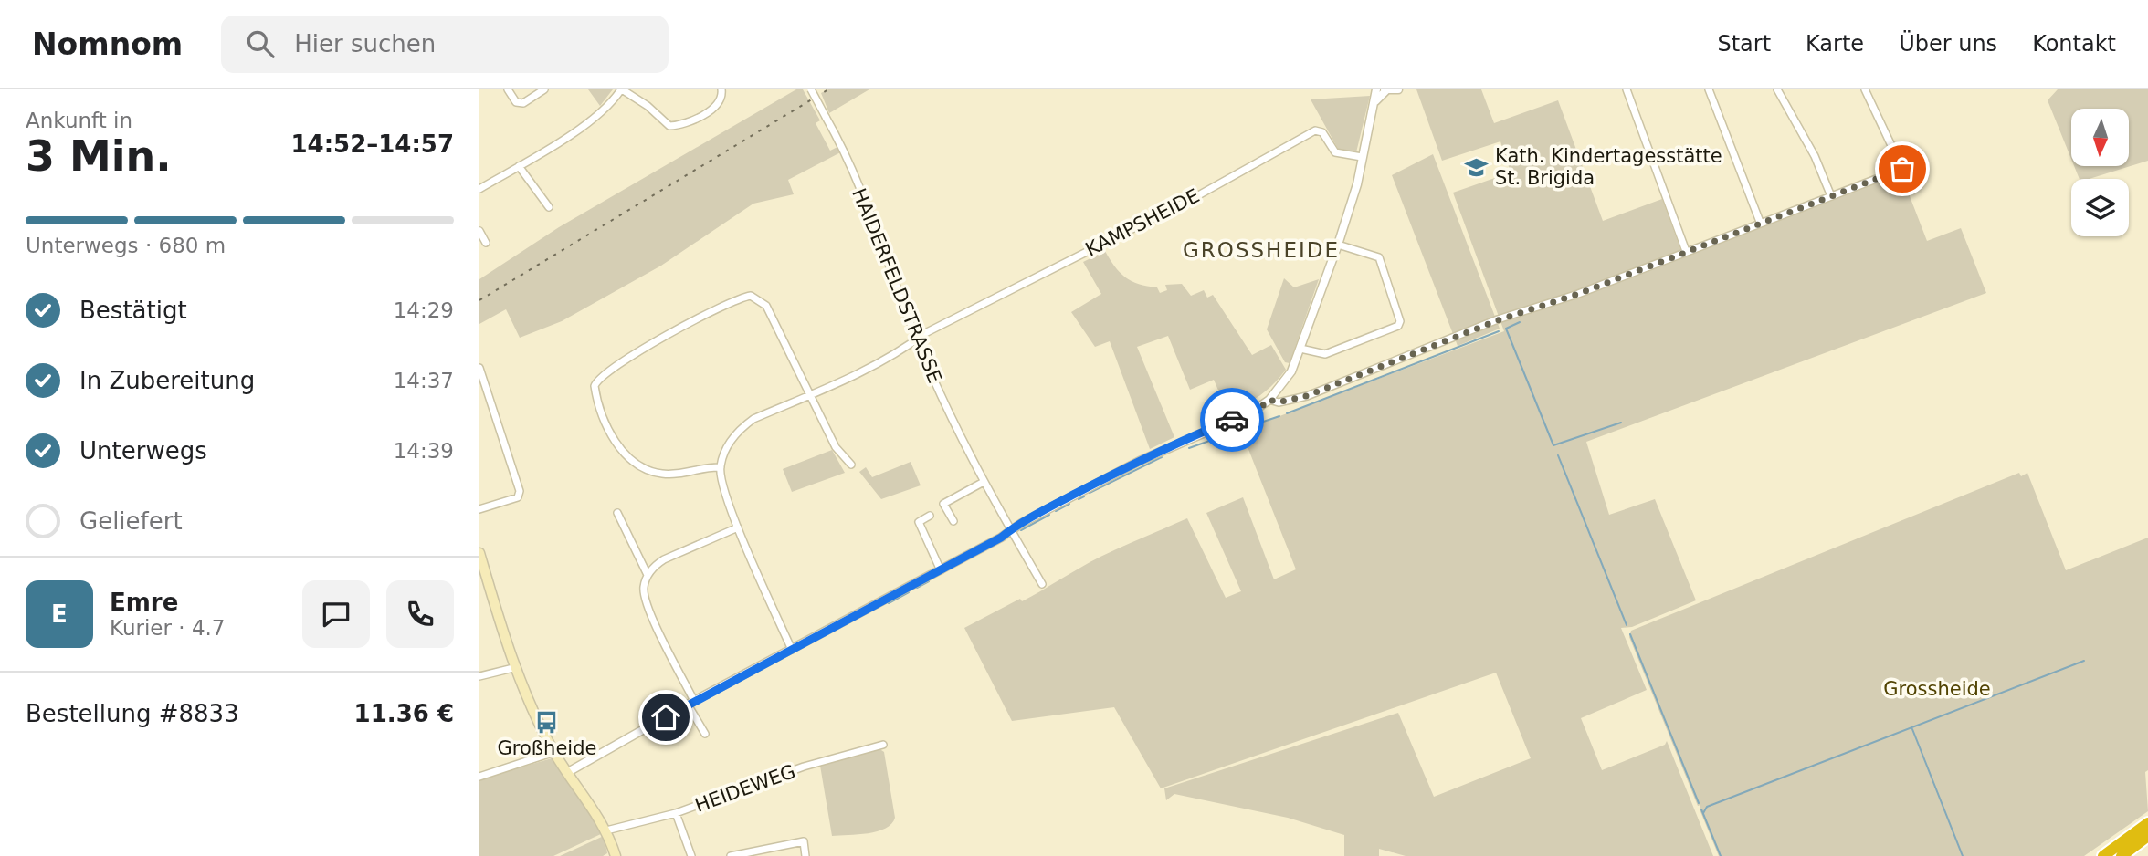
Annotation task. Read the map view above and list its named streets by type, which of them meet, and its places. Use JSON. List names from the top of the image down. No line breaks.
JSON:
{"streets":{"street":["KAMPSHEIDE","HAIDERFELDSTRASSE","HEIDEWEG"]},"crossings":[["KAMPSHEIDE","HAIDERFELDSTRASSE"]],"districts":["GROSSHEIDE"],"parks":["Grossheide"],"places":{"school or university":["Kath. Kindertagesstätte St. Brigida"],"bus stop":["Großheide"]},"north":"bottom","page":{"header":"Nomnom","search":"Hier suchen","nav":["Start","Karte","Über uns","Kontakt"],"heading":["3 Min.","Ankunft in","14:52–14:57"],"panel":["Emre","Kurier · 4.7","Bestellung #8833","11.36 €"],"bar":"Unterwegs · 680 m","list":[["Bestätigt","14:29"],["In Zubereitung","14:37"],["Unterwegs","14:39"],"Geliefert"],"round":"E"}}
